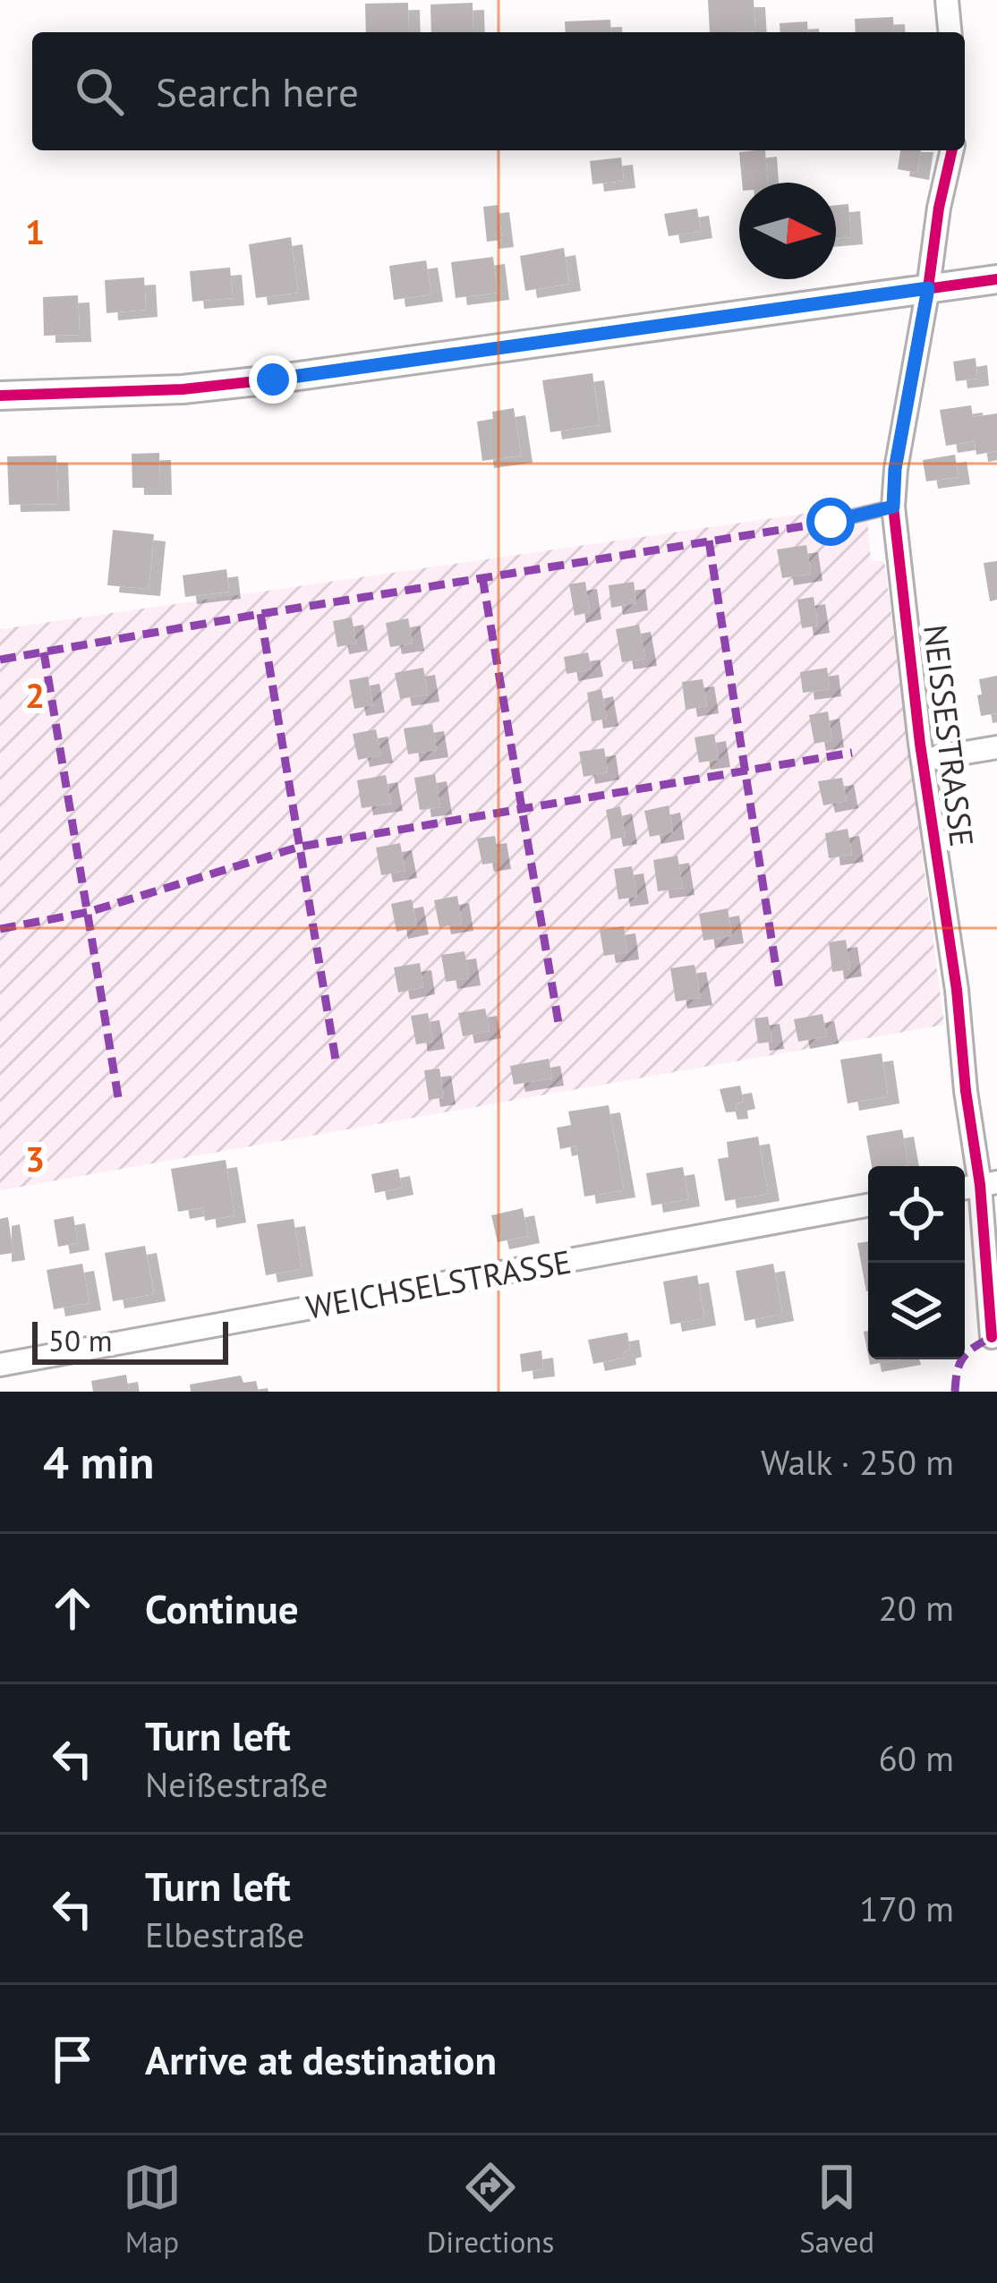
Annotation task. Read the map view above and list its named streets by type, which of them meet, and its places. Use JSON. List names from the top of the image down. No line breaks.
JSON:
{"streets":{"street":["NEISSESTRASSE","WEICHSELSTRASSE"]},"scale_bar":"50 m","north":"right","page":{"search":"Search here","scale":"50 m","heading":["4 min","Walk · 250 m"],"list":[["Continue","20 m"],["Turn left","Neißestraße","60 m"],["Turn left","Elbestraße","170 m"],"Arrive at destination"],"nav":["Map","Directions","Saved"]},"grid":{"rows":["1","2","3"]}}
